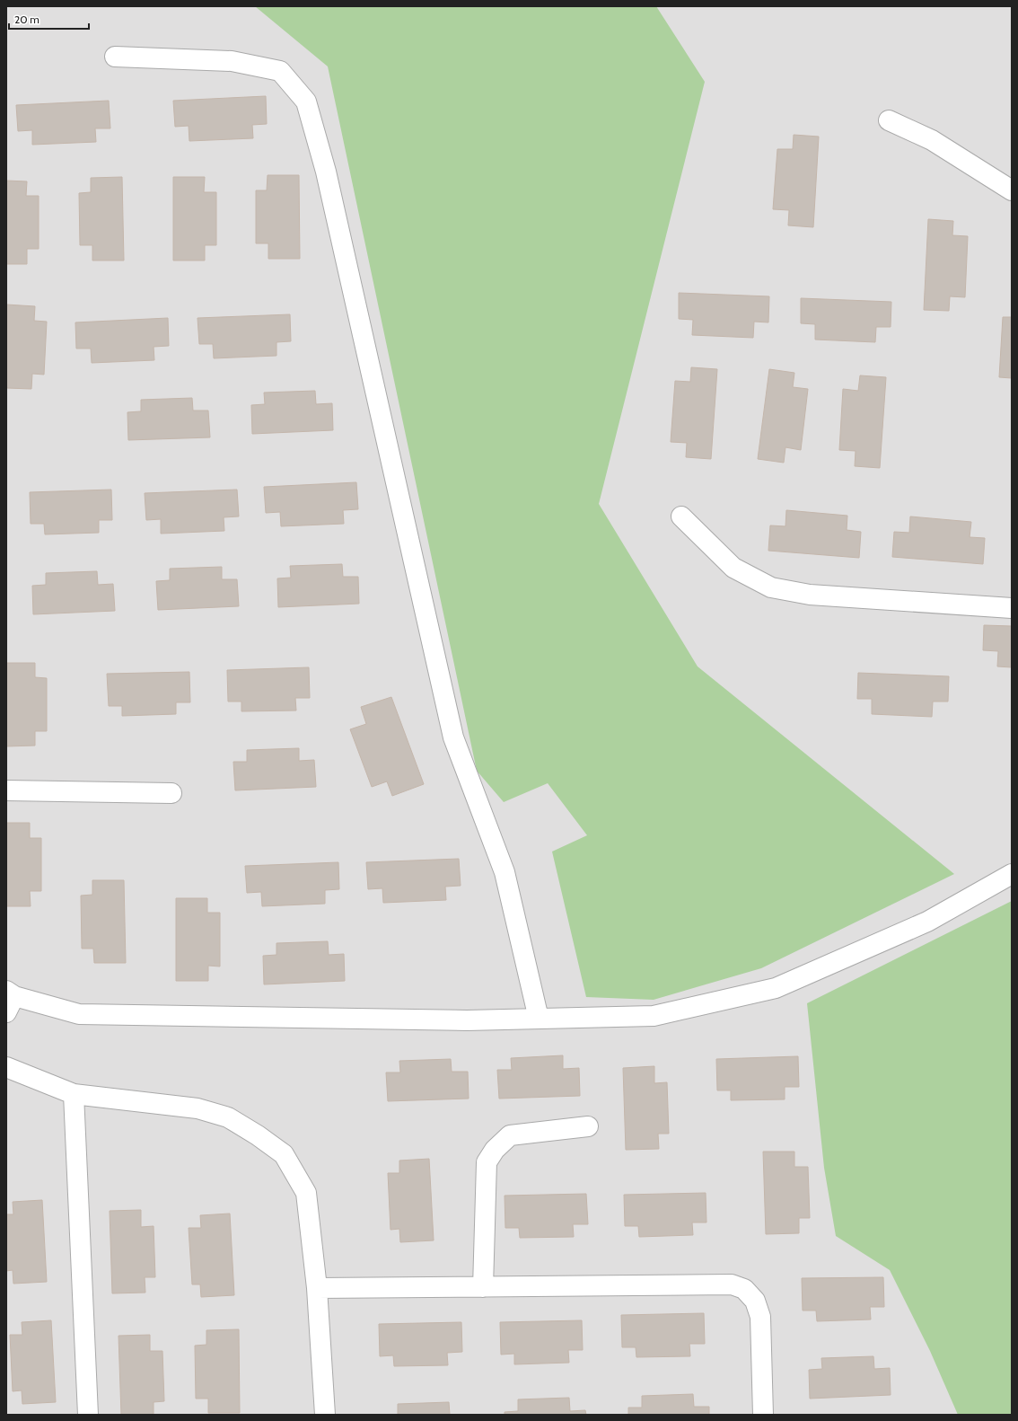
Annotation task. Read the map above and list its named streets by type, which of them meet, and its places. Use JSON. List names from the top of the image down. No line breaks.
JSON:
{"scale_bar":"20 m"}
